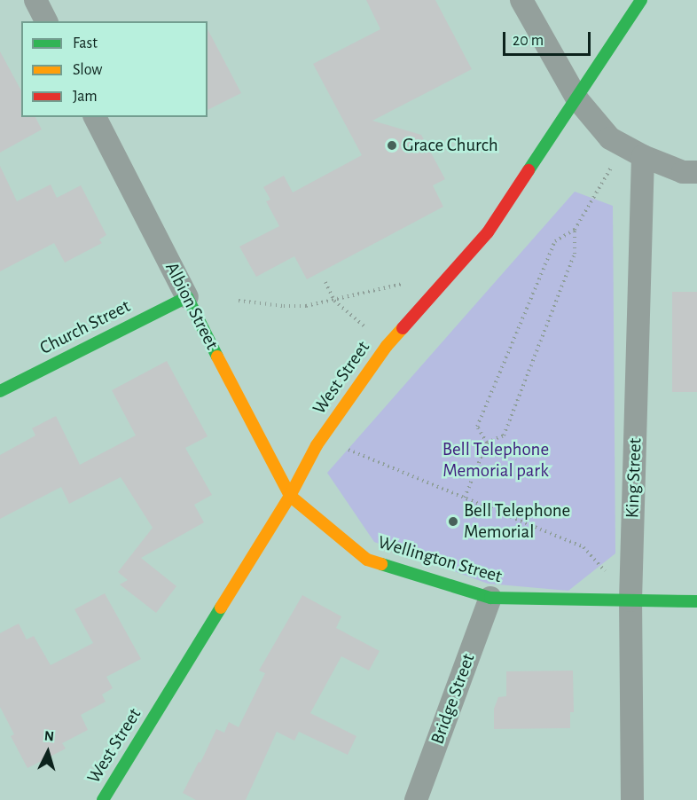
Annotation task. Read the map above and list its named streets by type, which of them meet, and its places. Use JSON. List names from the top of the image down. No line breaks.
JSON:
{"streets":{"main road":["Albion Street","Church Street","West Street","Wellington Street"],"street":["King Street","Bridge Street"]},"crossings":[["Albion Street","Church Street"],["Albion Street","West Street"],["Albion Street","Wellington Street"],["West Street","Wellington Street"],["King Street","Wellington Street"],["Wellington Street","Bridge Street"]],"parks":["Bell Telephone Memorial park"],"places":["Grace Church","Bell Telephone Memorial"],"legend":["Fast","Slow","Jam"],"scale_bar":"20 m","north":"top"}
